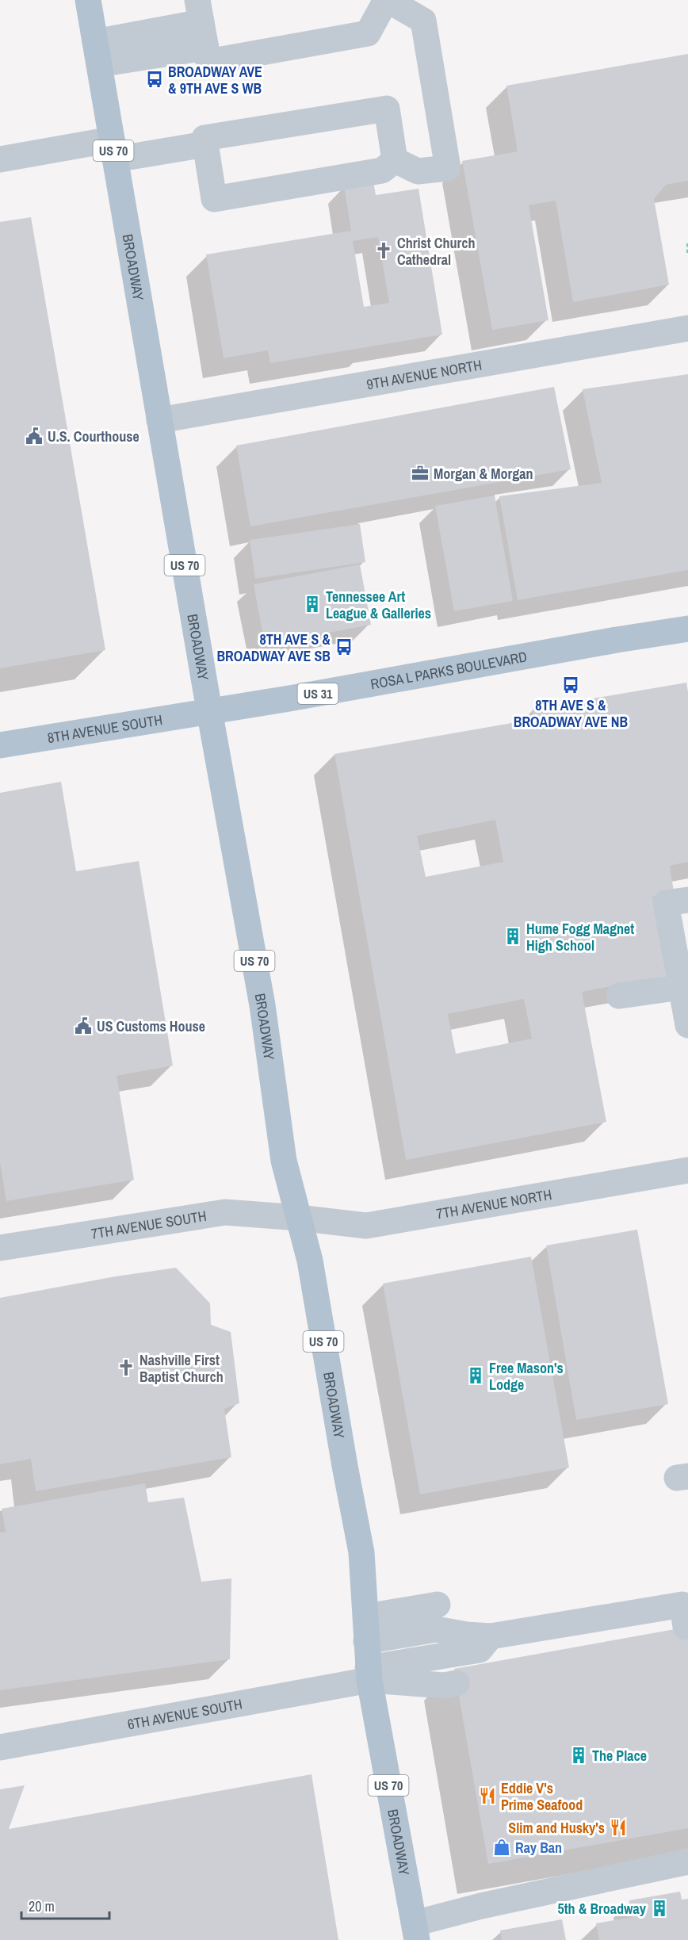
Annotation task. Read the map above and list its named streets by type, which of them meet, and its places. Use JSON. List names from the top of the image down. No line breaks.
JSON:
{"streets":{"main road":["US 70","BROADWAY","ROSA L PARKS BOULEVARD","US 31","8TH AVENUE SOUTH"],"street":["9TH AVENUE NORTH","7TH AVENUE NORTH","7TH AVENUE SOUTH","6TH AVENUE SOUTH"]},"crossings":[["BROADWAY","9TH AVENUE NORTH"],["BROADWAY","ROSA L PARKS BOULEVARD"],["BROADWAY","8TH AVENUE SOUTH"],["BROADWAY","7TH AVENUE NORTH"],["BROADWAY","7TH AVENUE SOUTH"],["BROADWAY","6TH AVENUE SOUTH"],["ROSA L PARKS BOULEVARD","8TH AVENUE SOUTH"],["7TH AVENUE NORTH","7TH AVENUE SOUTH"]],"places":{"bus stop":["BROADWAY AVE & 9TH AVE S WB","8TH AVE S & BROADWAY AVE SB","8TH AVE S & BROADWAY AVE NB"],"church":["Christ Church Cathedral","Nashville First Baptist Church"],"public building":["U.S. Courthouse","US Customs House"],"office":["Morgan & Morgan"],"building":["Tennessee Art League & Galleries","Hume Fogg Magnet High School","Free Mason's Lodge","The Place","5th & Broadway"],"restaurant":["Eddie V's Prime Seafood","Slim and Husky's"],"shop":["Ray Ban"]},"scale_bar":"20 m"}
